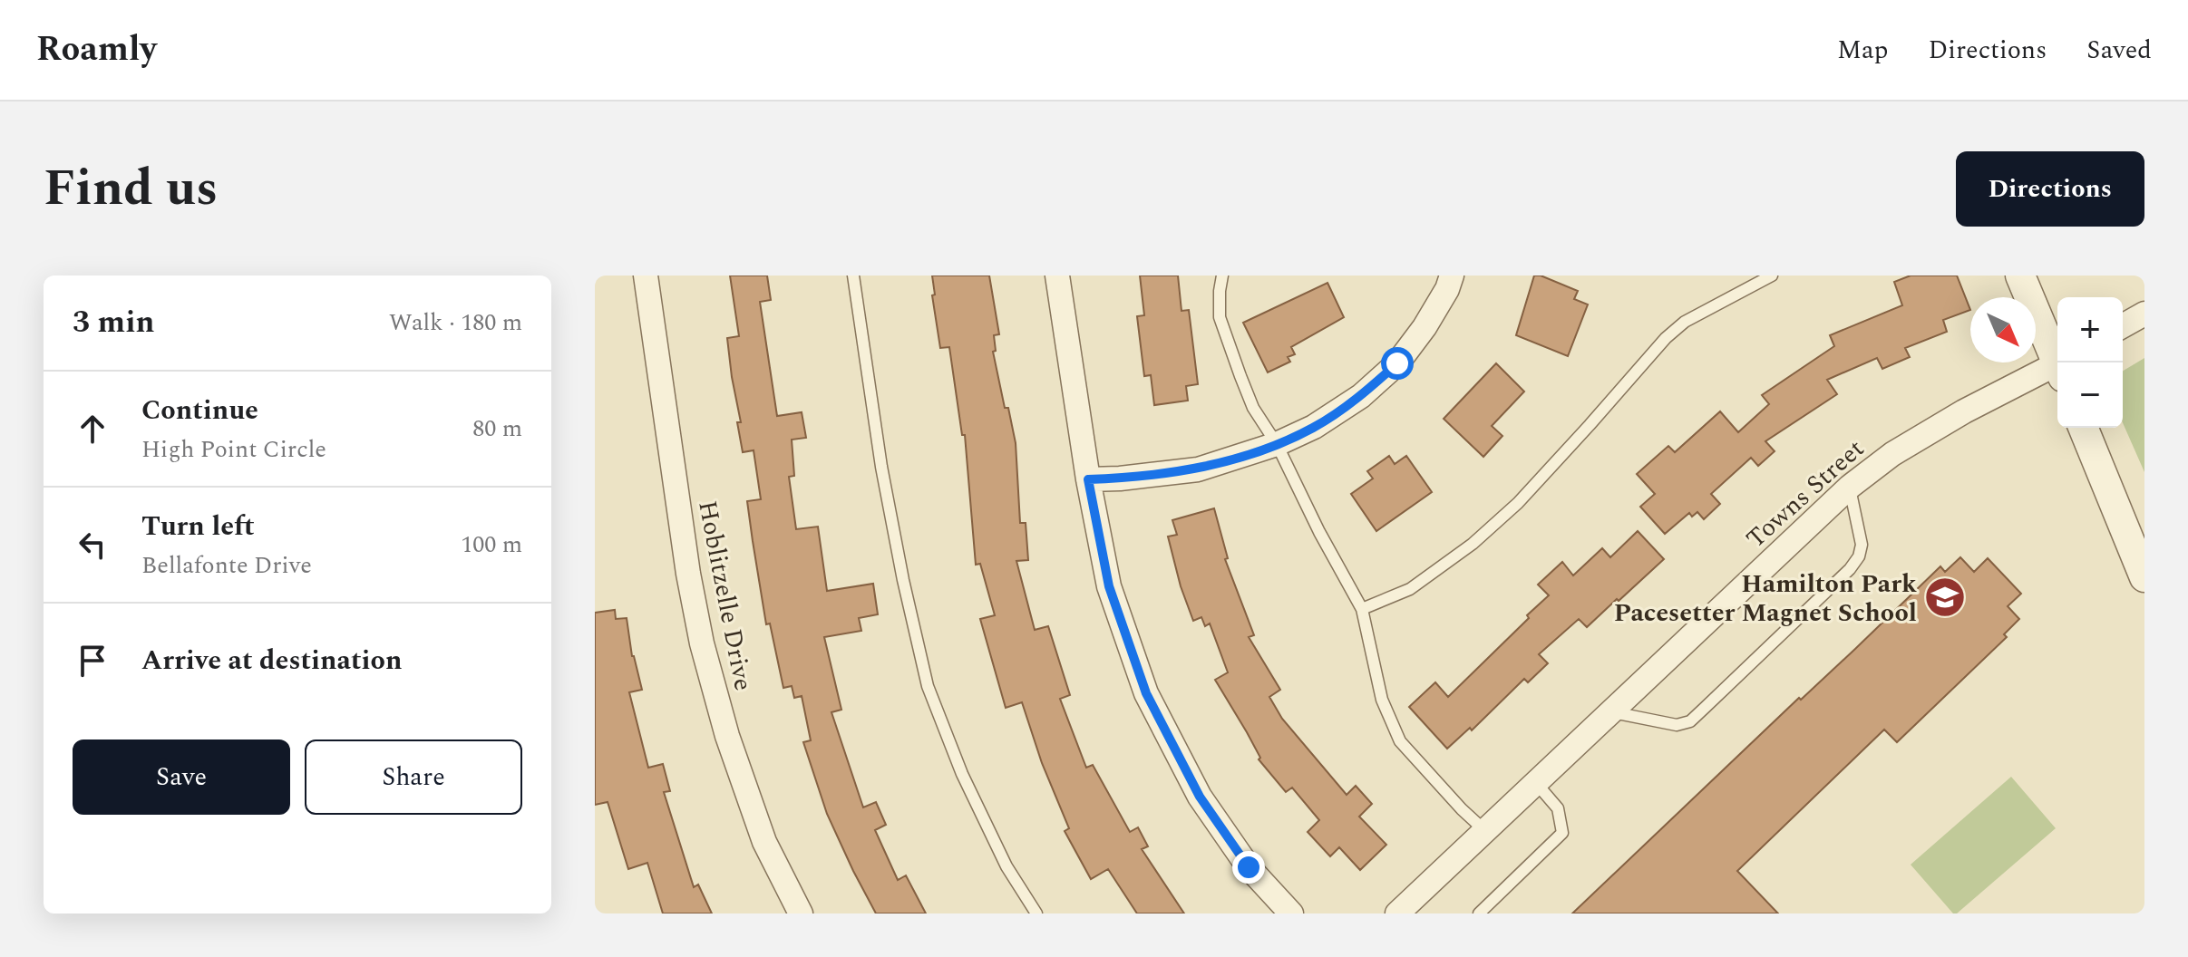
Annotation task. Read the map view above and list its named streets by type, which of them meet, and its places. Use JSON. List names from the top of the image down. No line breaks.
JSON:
{"streets":{"street":["Towns Street","Hoblitzelle Drive"]},"places":{"school or university":["Hamilton Park Pacesetter Magnet School"]},"north":"bottom right","page":{"header":"Roamly","nav":["Map","Directions","Saved"],"title":"Find us","buttons":["Directions",["Save","Share"]],"heading":["3 min","Walk · 180 m"],"map_buttons":["+","−"],"list":[["Continue","High Point Circle","80 m"],["Turn left","Bellafonte Drive","100 m"],"Arrive at destination"]}}
